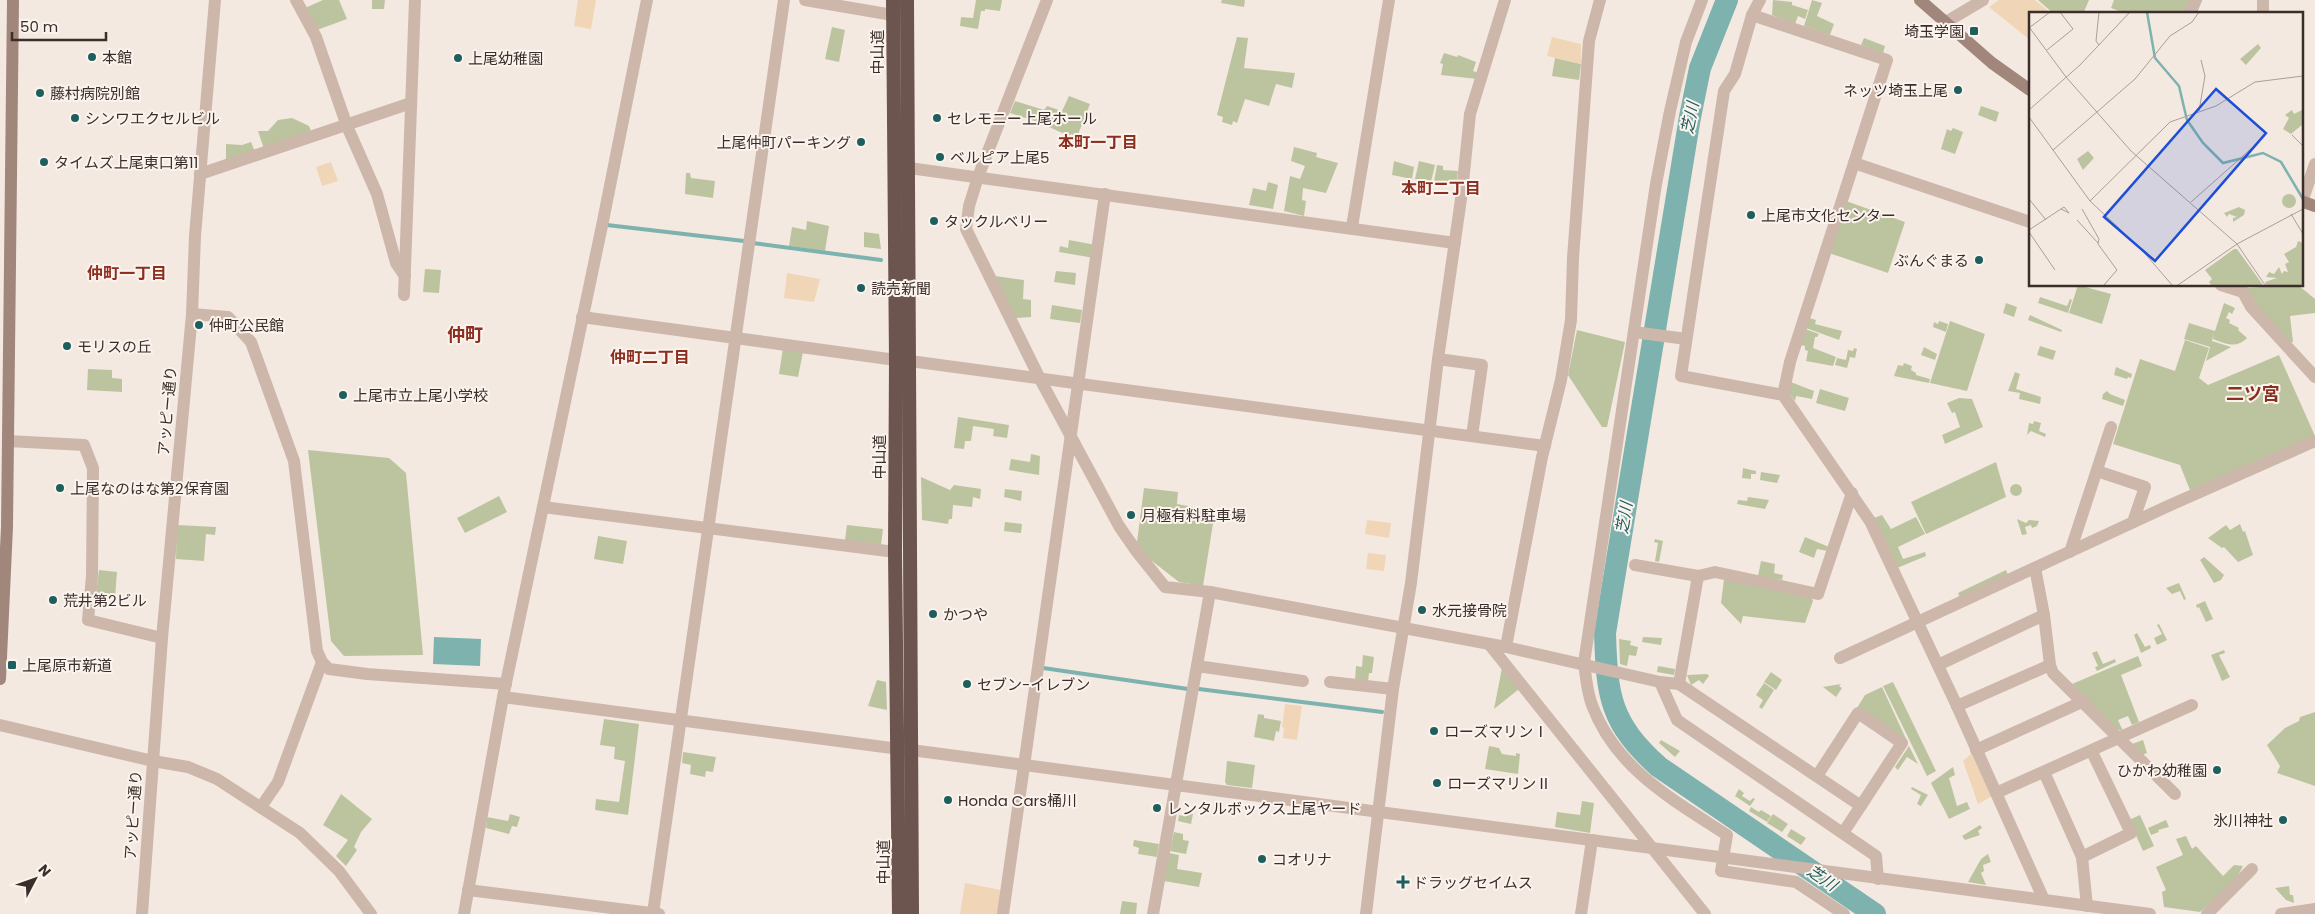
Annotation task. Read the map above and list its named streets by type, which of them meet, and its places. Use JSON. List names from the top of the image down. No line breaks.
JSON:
{"streets":{"highway":["中山道"],"street":["アッピー通り"]},"districts":["本町一丁目","本町二丁目","仲町一丁目","仲町","仲町二丁目","二ツ宮"],"water":["芝川"],"places":{"transit":["埼玉学園","上尾原市新道"],"other":["本館","上尾幼稚園","ネッツ埼玉上尾","藤村病院別館","シンワエクセルビル","セレモニー上尾ホール","上尾仲町パーキング","ベルピア上尾5","タイムズ上尾東口第11","上尾市文化センター","タックルベリー","ぶんぐまる","読売新聞","仲町公民館","モリスの丘","上尾市立上尾小学校","上尾なのはな第2保育園","月極有料駐車場","荒井第2ビル","水元接骨院","かつや","セブン-イレブン","ローズマリンⅠ","ひかわ幼稚園","ローズマリンⅡ","Honda Cars桶川","レンタルボックス上尾ヤード","氷川神社","コオリナ"],"health":["ドラッグセイムス"]},"scale_bar":"50 m","north":"top right"}
